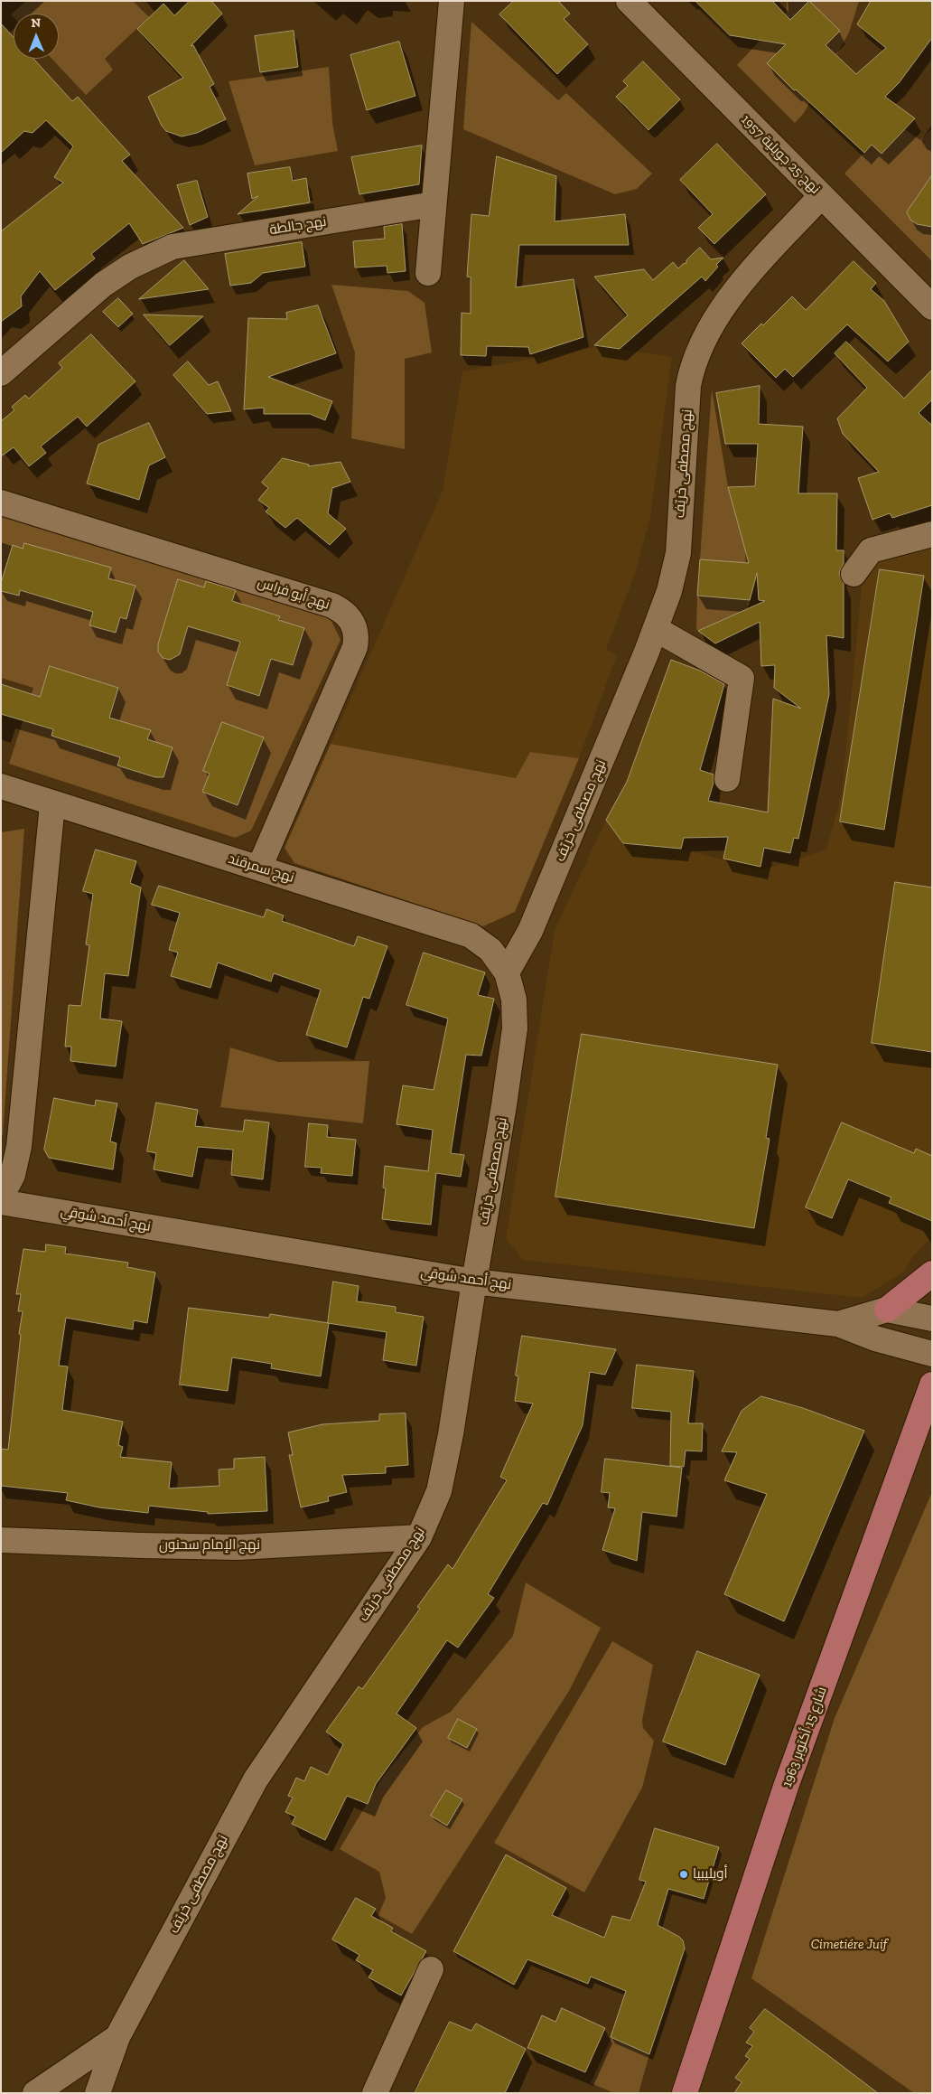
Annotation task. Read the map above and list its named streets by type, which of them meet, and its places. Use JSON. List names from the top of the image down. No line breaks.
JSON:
{"streets":{"main road":["شارع 15 أكتوبر 1963"],"street":["نهج 25 جويلية 1957","نهج جالطة","نهج مصطفى خريّف","نهج أبو فراس","نهج سمرقند","نهج أحمد شوقي","نهج الإمام سحنون"]},"crossings":[["نهج 25 جويلية 1957","نهج مصطفى خريّف"],["نهج مصطفى خريّف","نهج سمرقند"],["نهج مصطفى خريّف","نهج أحمد شوقي"],["نهج مصطفى خريّف","نهج الإمام سحنون"],["نهج أبو فراس","نهج سمرقند"]],"parks":["Cimetiére Juif"],"places":["أويليبيا"],"north":"top"}
